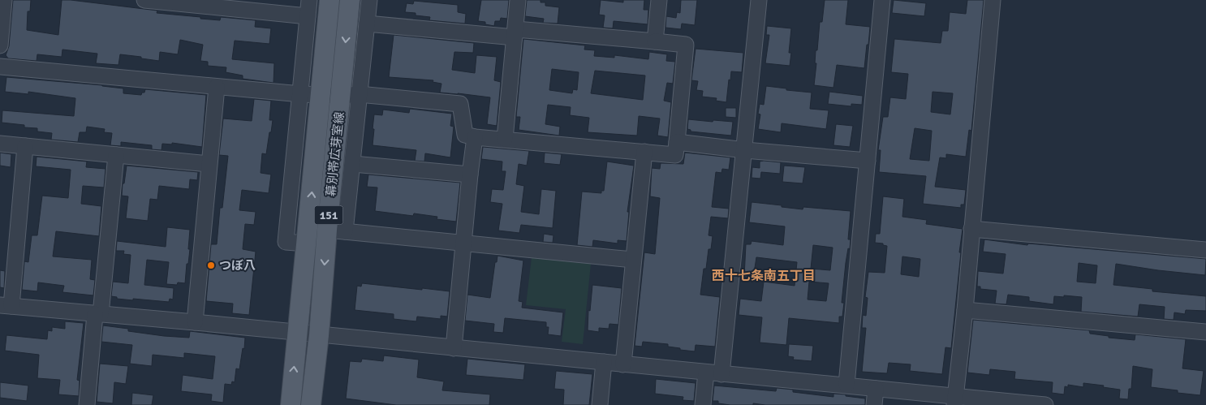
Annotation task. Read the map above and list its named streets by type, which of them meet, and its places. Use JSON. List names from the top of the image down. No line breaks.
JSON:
{"streets":{"main road":["幕別帯広芽室線","151"]},"districts":["西十七条南五丁目"],"places":["つぼ八"]}
